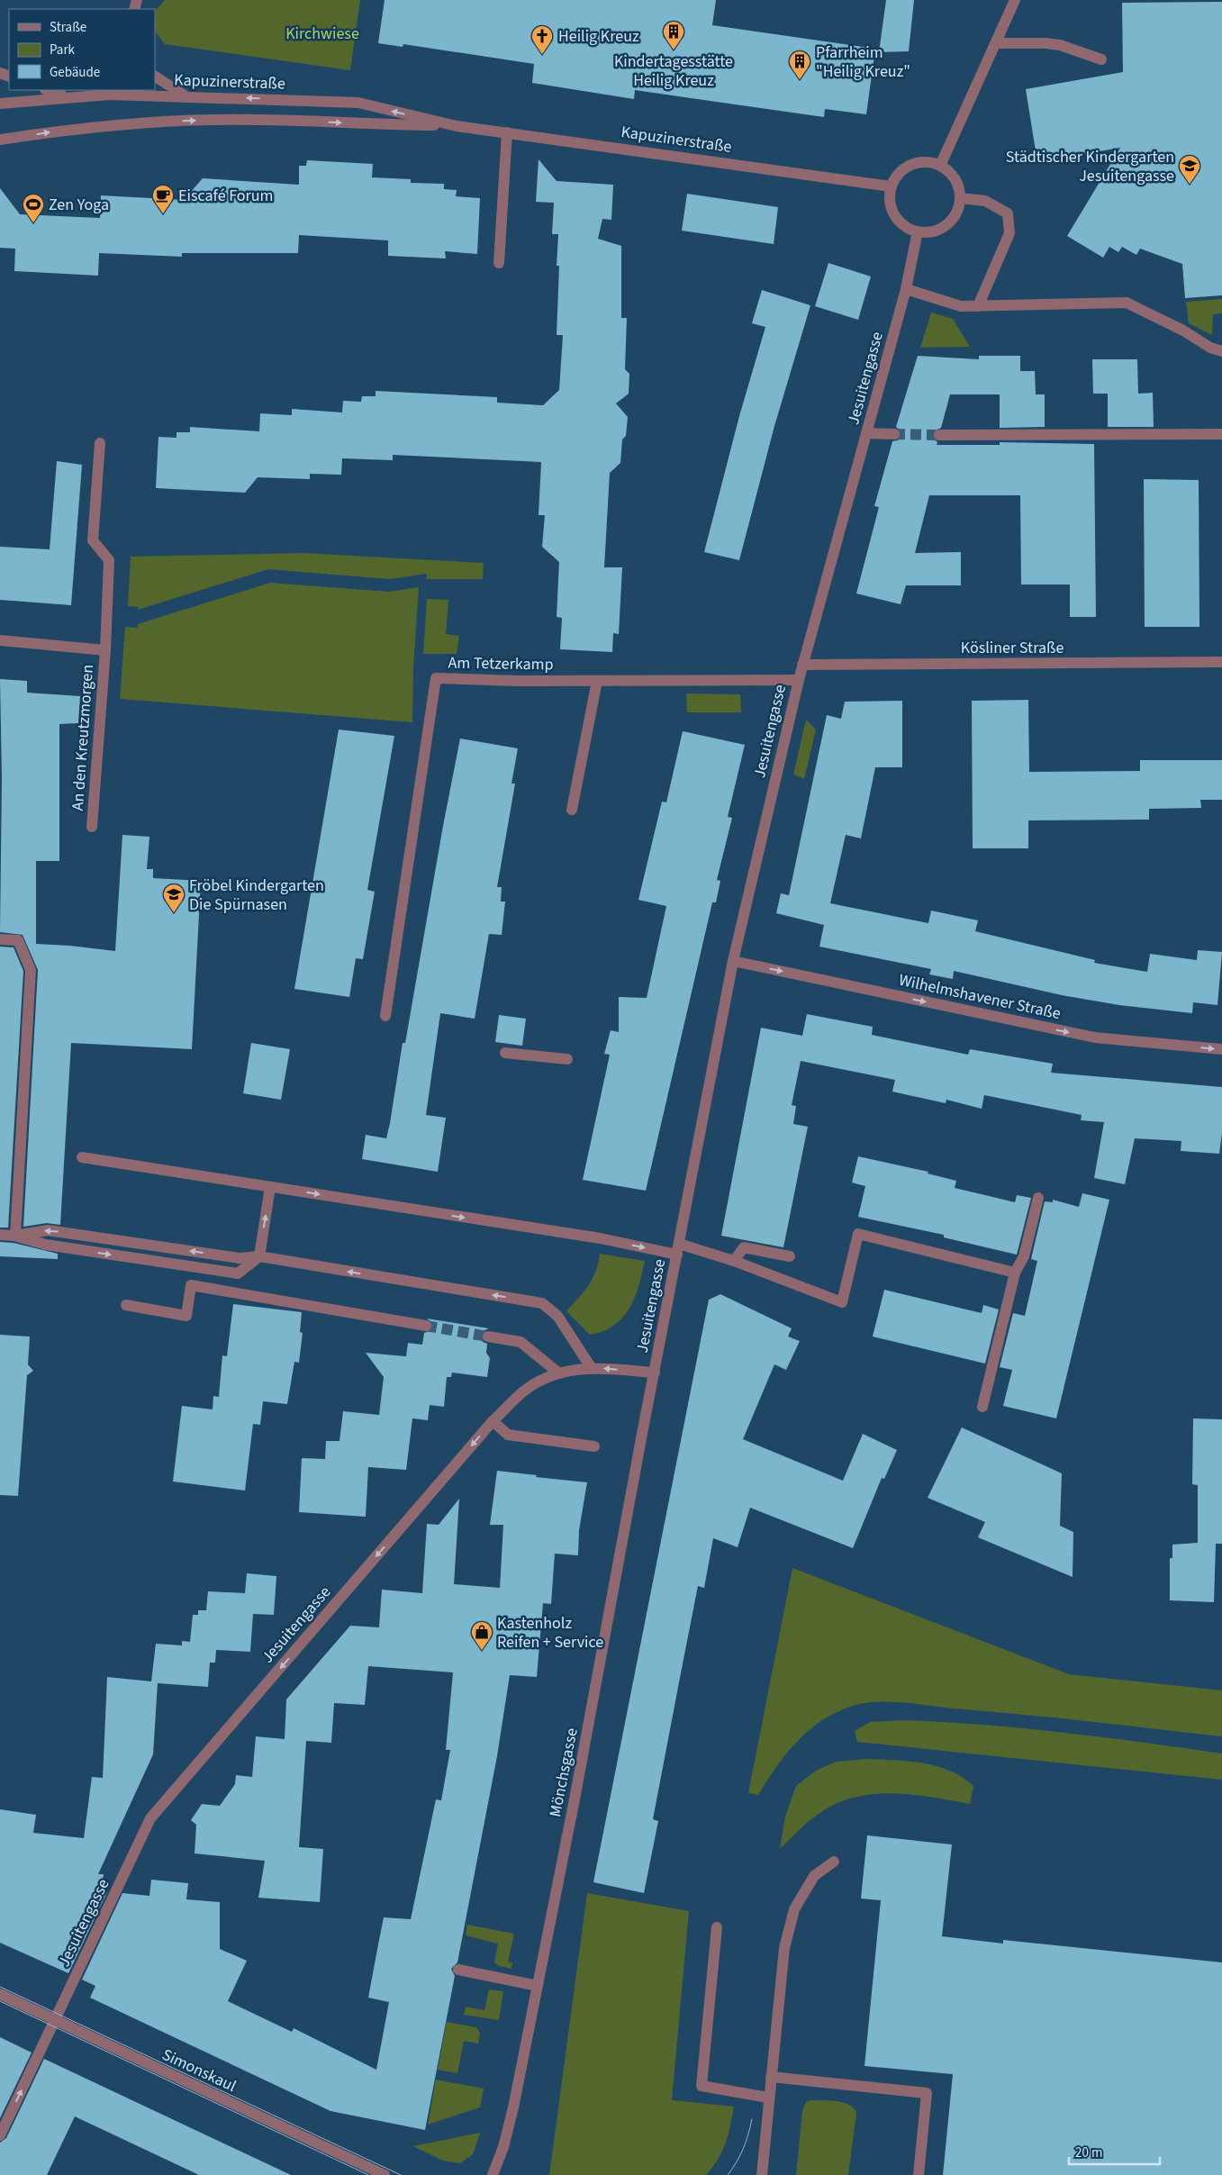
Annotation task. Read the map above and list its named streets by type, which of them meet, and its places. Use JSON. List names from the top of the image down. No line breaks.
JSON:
{"streets":{"street":["Kapuzinerstraße","Jesuitengasse","Kösliner Straße","Am Tetzerkamp","An den Kreutzmorgen","Wilhelmshavener Straße","Mönchsgasse","Simonskaul"]},"crossings":[["Kapuzinerstraße","Jesuitengasse"],["Jesuitengasse","Kösliner Straße"],["Jesuitengasse","Am Tetzerkamp"],["Jesuitengasse","Wilhelmshavener Straße"],["Jesuitengasse","Mönchsgasse"],["Jesuitengasse","Simonskaul"]],"one_way":["Wilhelmshavener Straße"],"parks":["Kirchwiese"],"places":{"building":["Kindertagesstätte Heilig Kreuz","Pfarrheim \"Heilig Kreuz\""],"church":["Heilig Kreuz"],"school or university":["Städtischer Kindergarten Jesuitengasse","Fröbel Kindergarten Die Spürnasen"],"cafe":["Eiscafé Forum"],"sports":["Zen Yoga"],"shop":["Kastenholz Reifen + Service"]},"legend":["Straße","Park","Gebäude"],"scale_bar":"20 m"}
